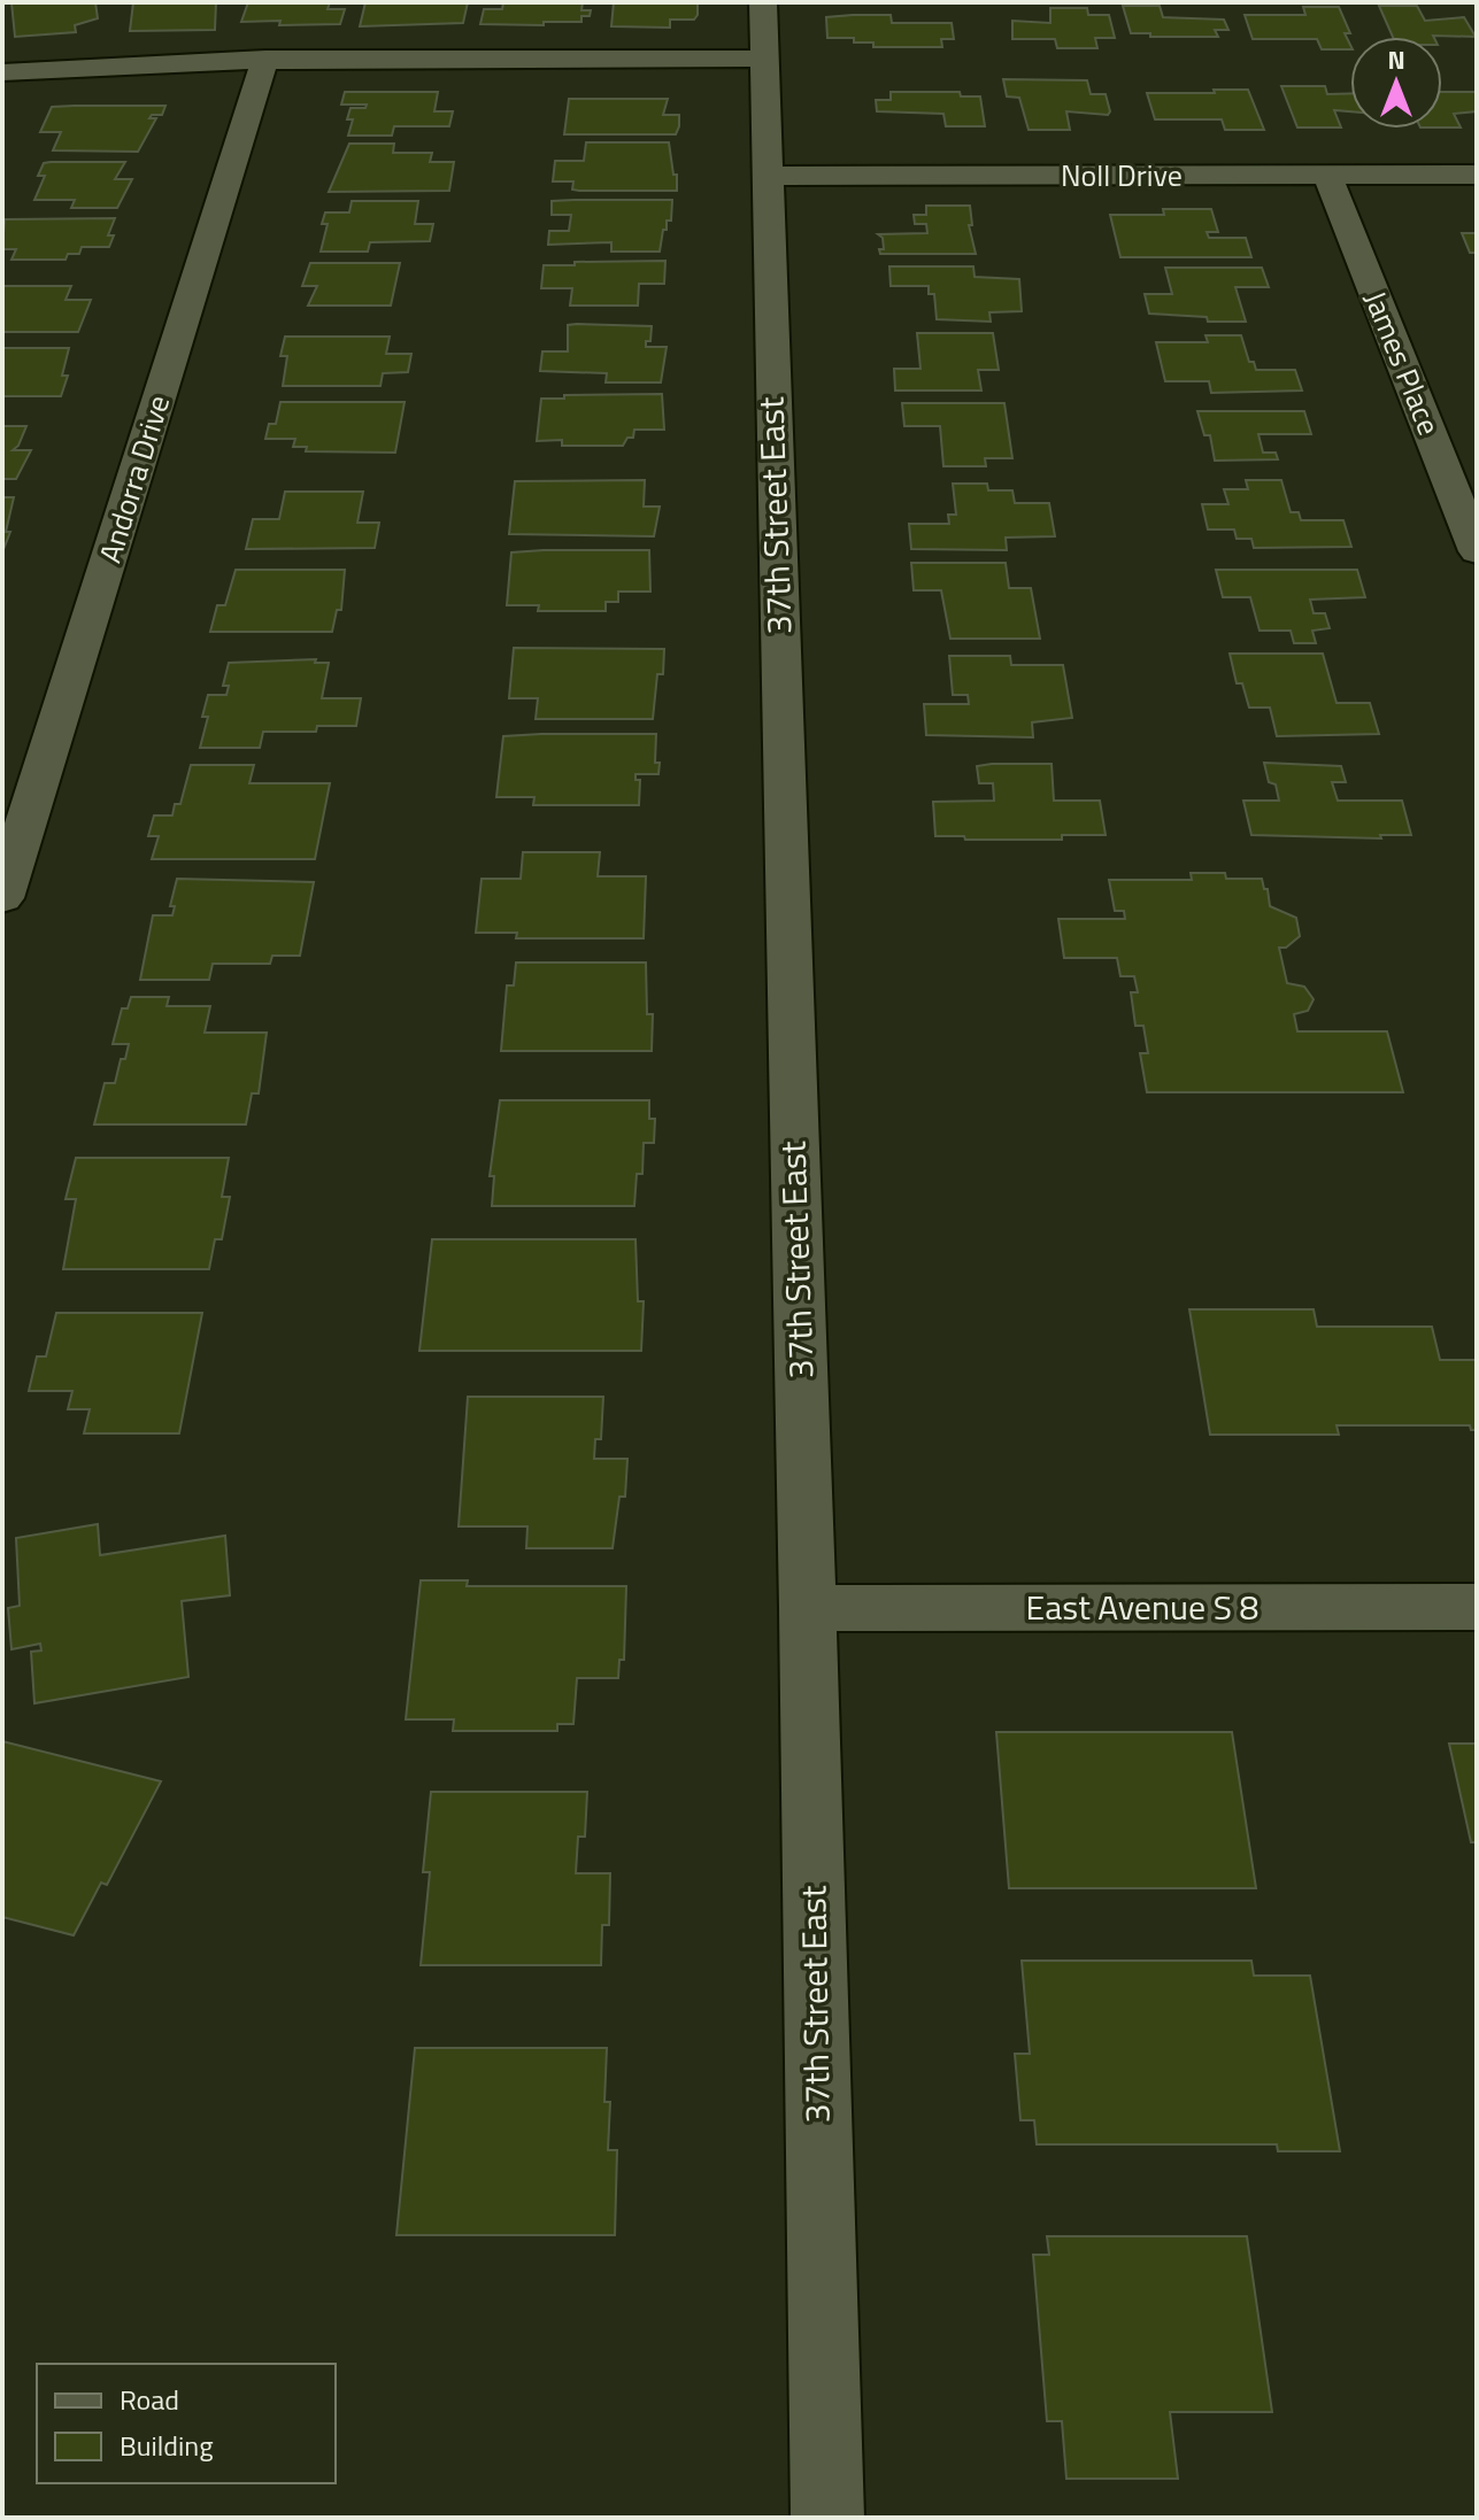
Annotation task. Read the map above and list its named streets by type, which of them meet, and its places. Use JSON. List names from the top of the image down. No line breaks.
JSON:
{"streets":{"street":["Noll Drive","James Place","Andorra Drive","37th Street East","East Avenue S 8"]},"crossings":[["Noll Drive","James Place"],["Noll Drive","37th Street East"],["37th Street East","East Avenue S 8"]],"legend":["Road","Building"],"north":"top"}
